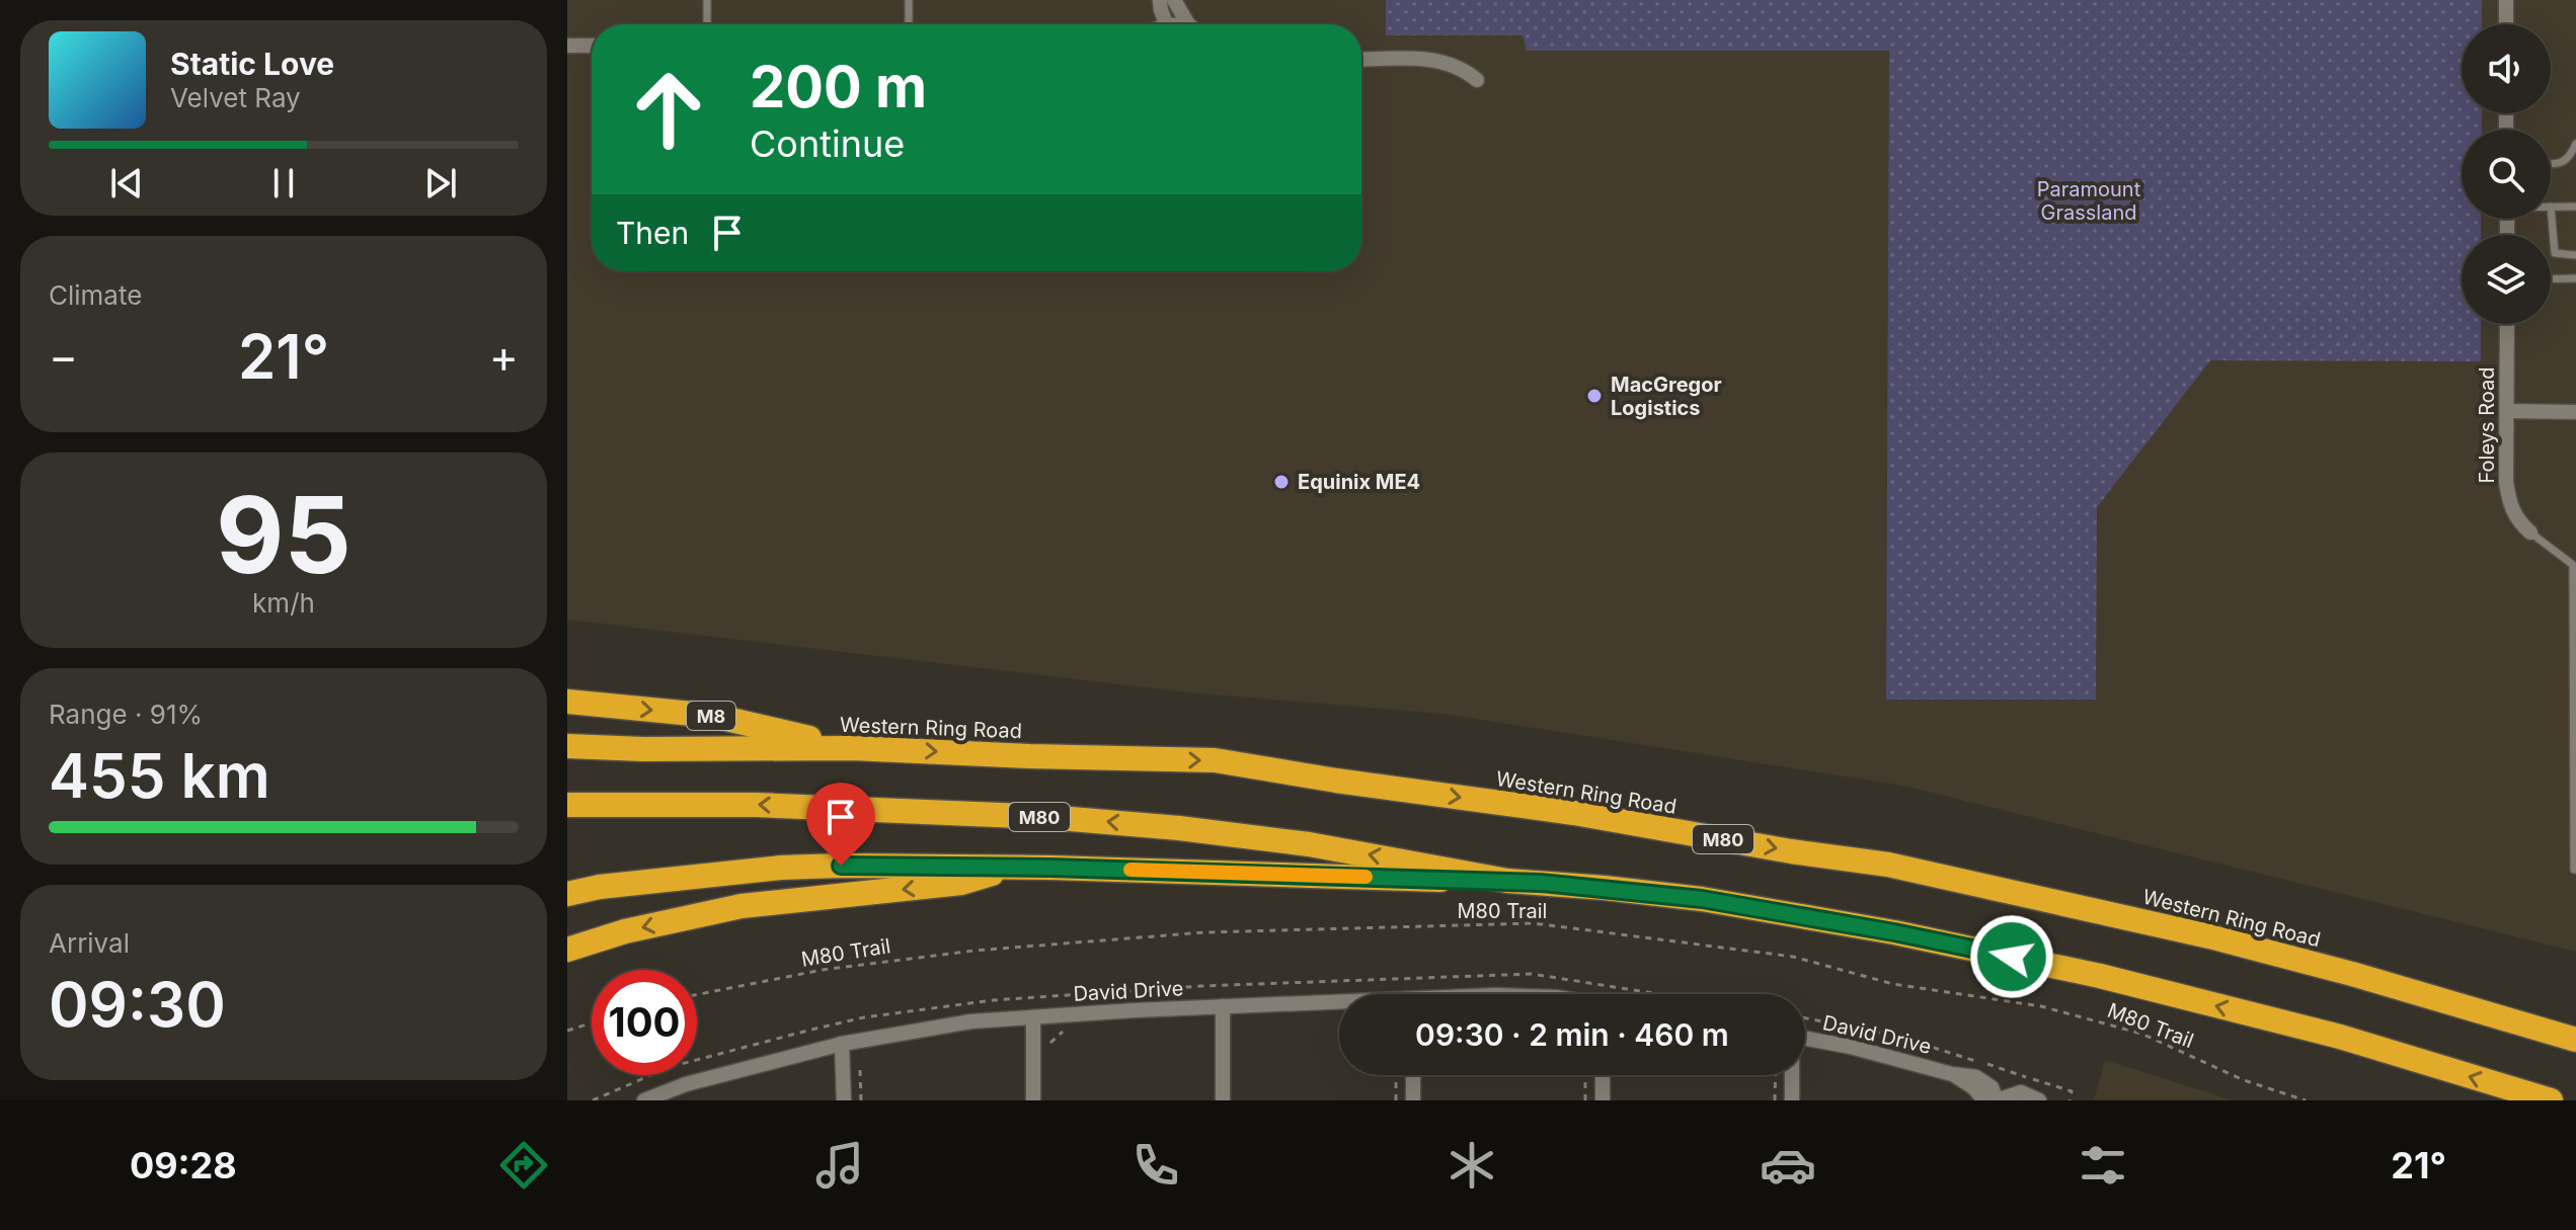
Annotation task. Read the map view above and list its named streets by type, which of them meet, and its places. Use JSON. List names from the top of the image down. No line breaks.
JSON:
{"streets":{"highway":["M8","Western Ring Road","M80"],"street":["Foleys Road","David Drive"],"path":["M80 Trail"]},"crossings":[["M8","Western Ring Road"]],"parks":["Paramount Grassland"],"places":["MacGregor Logistics","Equinix ME4"],"page":{"turn":["200 m","Continue"],"song":["Static Love","Velvet Ray"],"then":"Then","tile":["Climate",["95","km/h"],["Range · 91%","455 km"],["Arrival","09:30"]],"heat":["−","21°","+"],"limit":"100","trip":"09:30 · 2 min · 460 m","tabs":["09:28","21°"]}}
